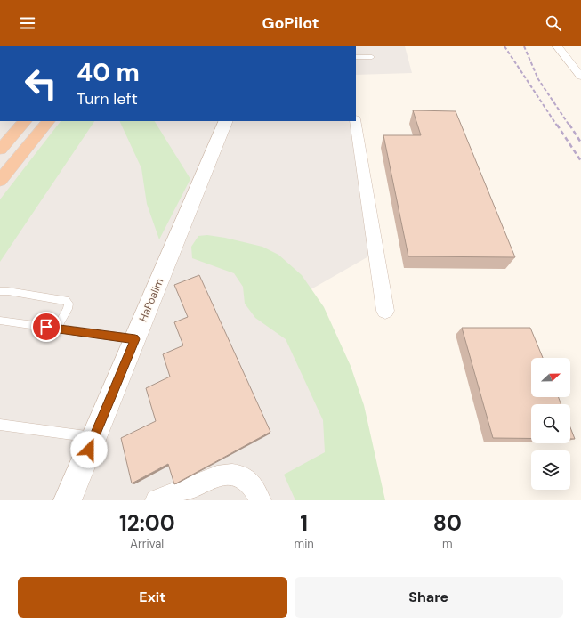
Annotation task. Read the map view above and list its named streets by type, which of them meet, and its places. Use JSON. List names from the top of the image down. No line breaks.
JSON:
{"streets":{"street":["HaPoalim"]},"north":"right","page":{"header":"GoPilot","turn":["40 m","Turn left"],"eta":["12:00","Arrival","1","min","80","m"],"buttons":["Exit","Share"]}}
